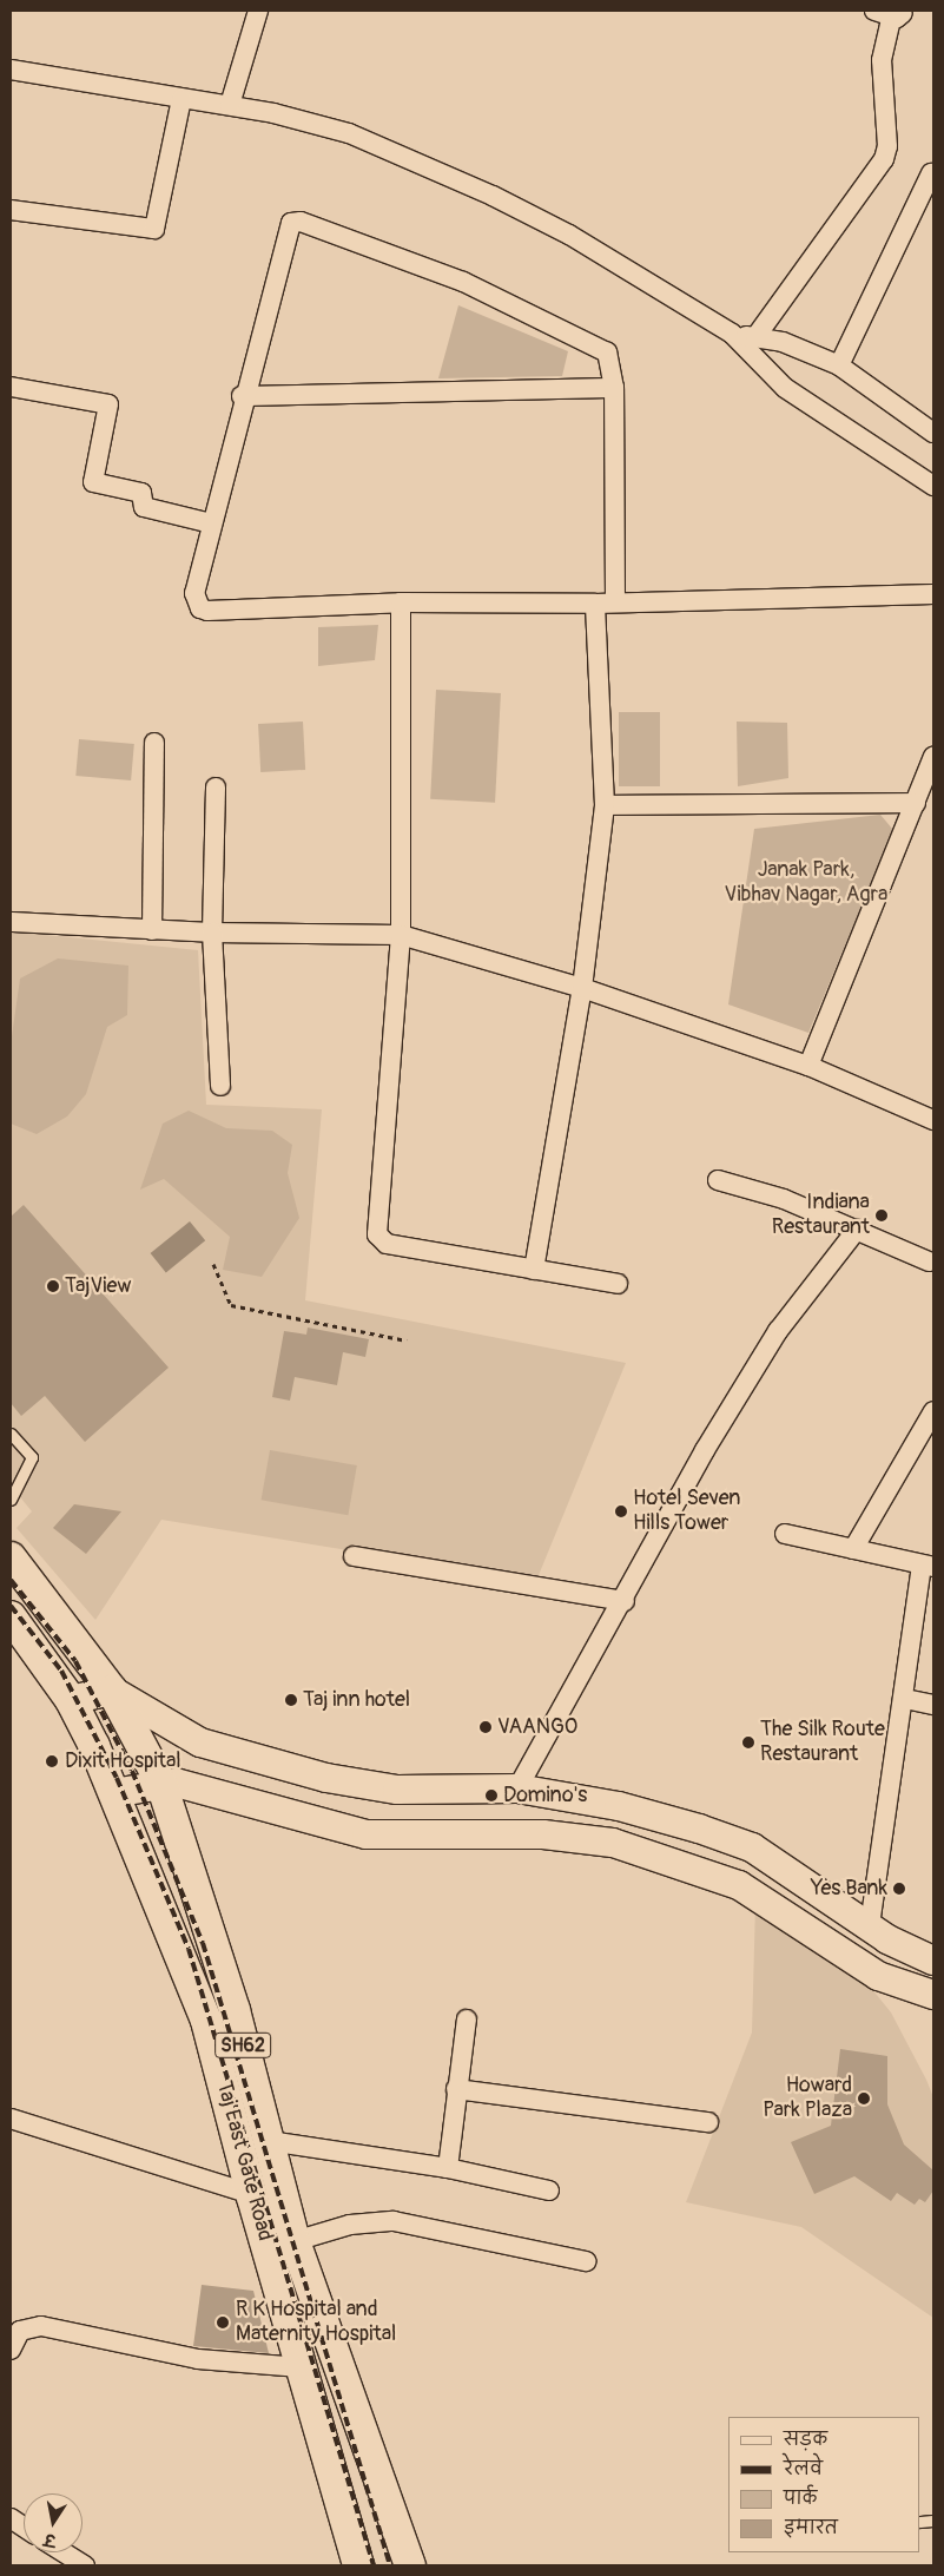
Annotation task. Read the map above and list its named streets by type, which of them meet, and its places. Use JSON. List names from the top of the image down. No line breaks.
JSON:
{"streets":{"main road":["SH62","Taj East Gate Road"]},"parks":["Janak Park, Vibhav Nagar, Agra"],"places":["Indiana Restaurant","TajView","Hotel Seven Hills Tower","Taj inn hotel","VAANGO","The Silk Route Restaurant","Dixit Hospital","Domino's","Yes Bank","Howard Park Plaza","R K Hospital and Maternity Hospital"],"legend":["सड़क","रेलवे","पार्क","इमारत"],"north":"bottom"}
